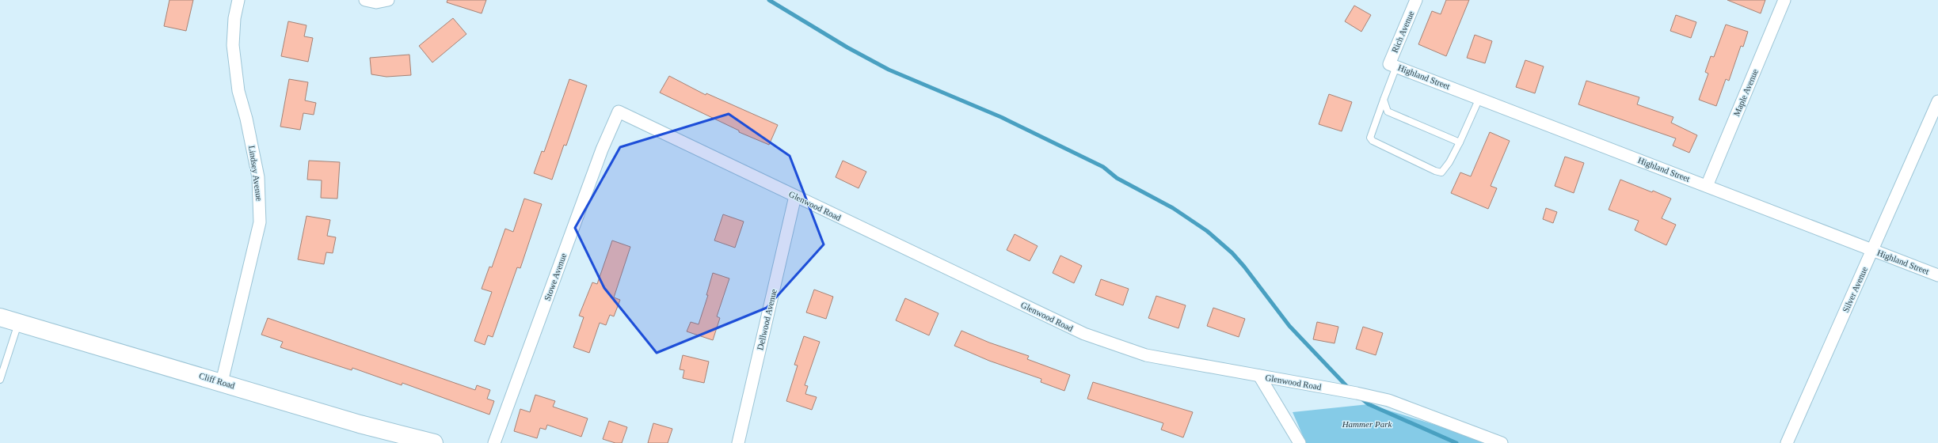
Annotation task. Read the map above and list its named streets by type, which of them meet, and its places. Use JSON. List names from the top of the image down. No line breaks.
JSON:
{"streets":{"street":["Rich Avenue","Highland Street","Maple Avenue","Lindsey Avenue","Glenwood Road","Stowe Avenue","Silver Avenue","Dellwood Avenue","Cliff Road"]},"crossings":[["Rich Avenue","Highland Street"],["Highland Street","Maple Avenue"],["Highland Street","Silver Avenue"],["Lindsey Avenue","Cliff Road"],["Glenwood Road","Stowe Avenue"],["Glenwood Road","Dellwood Avenue"]],"parks":["Hammer Park"]}
